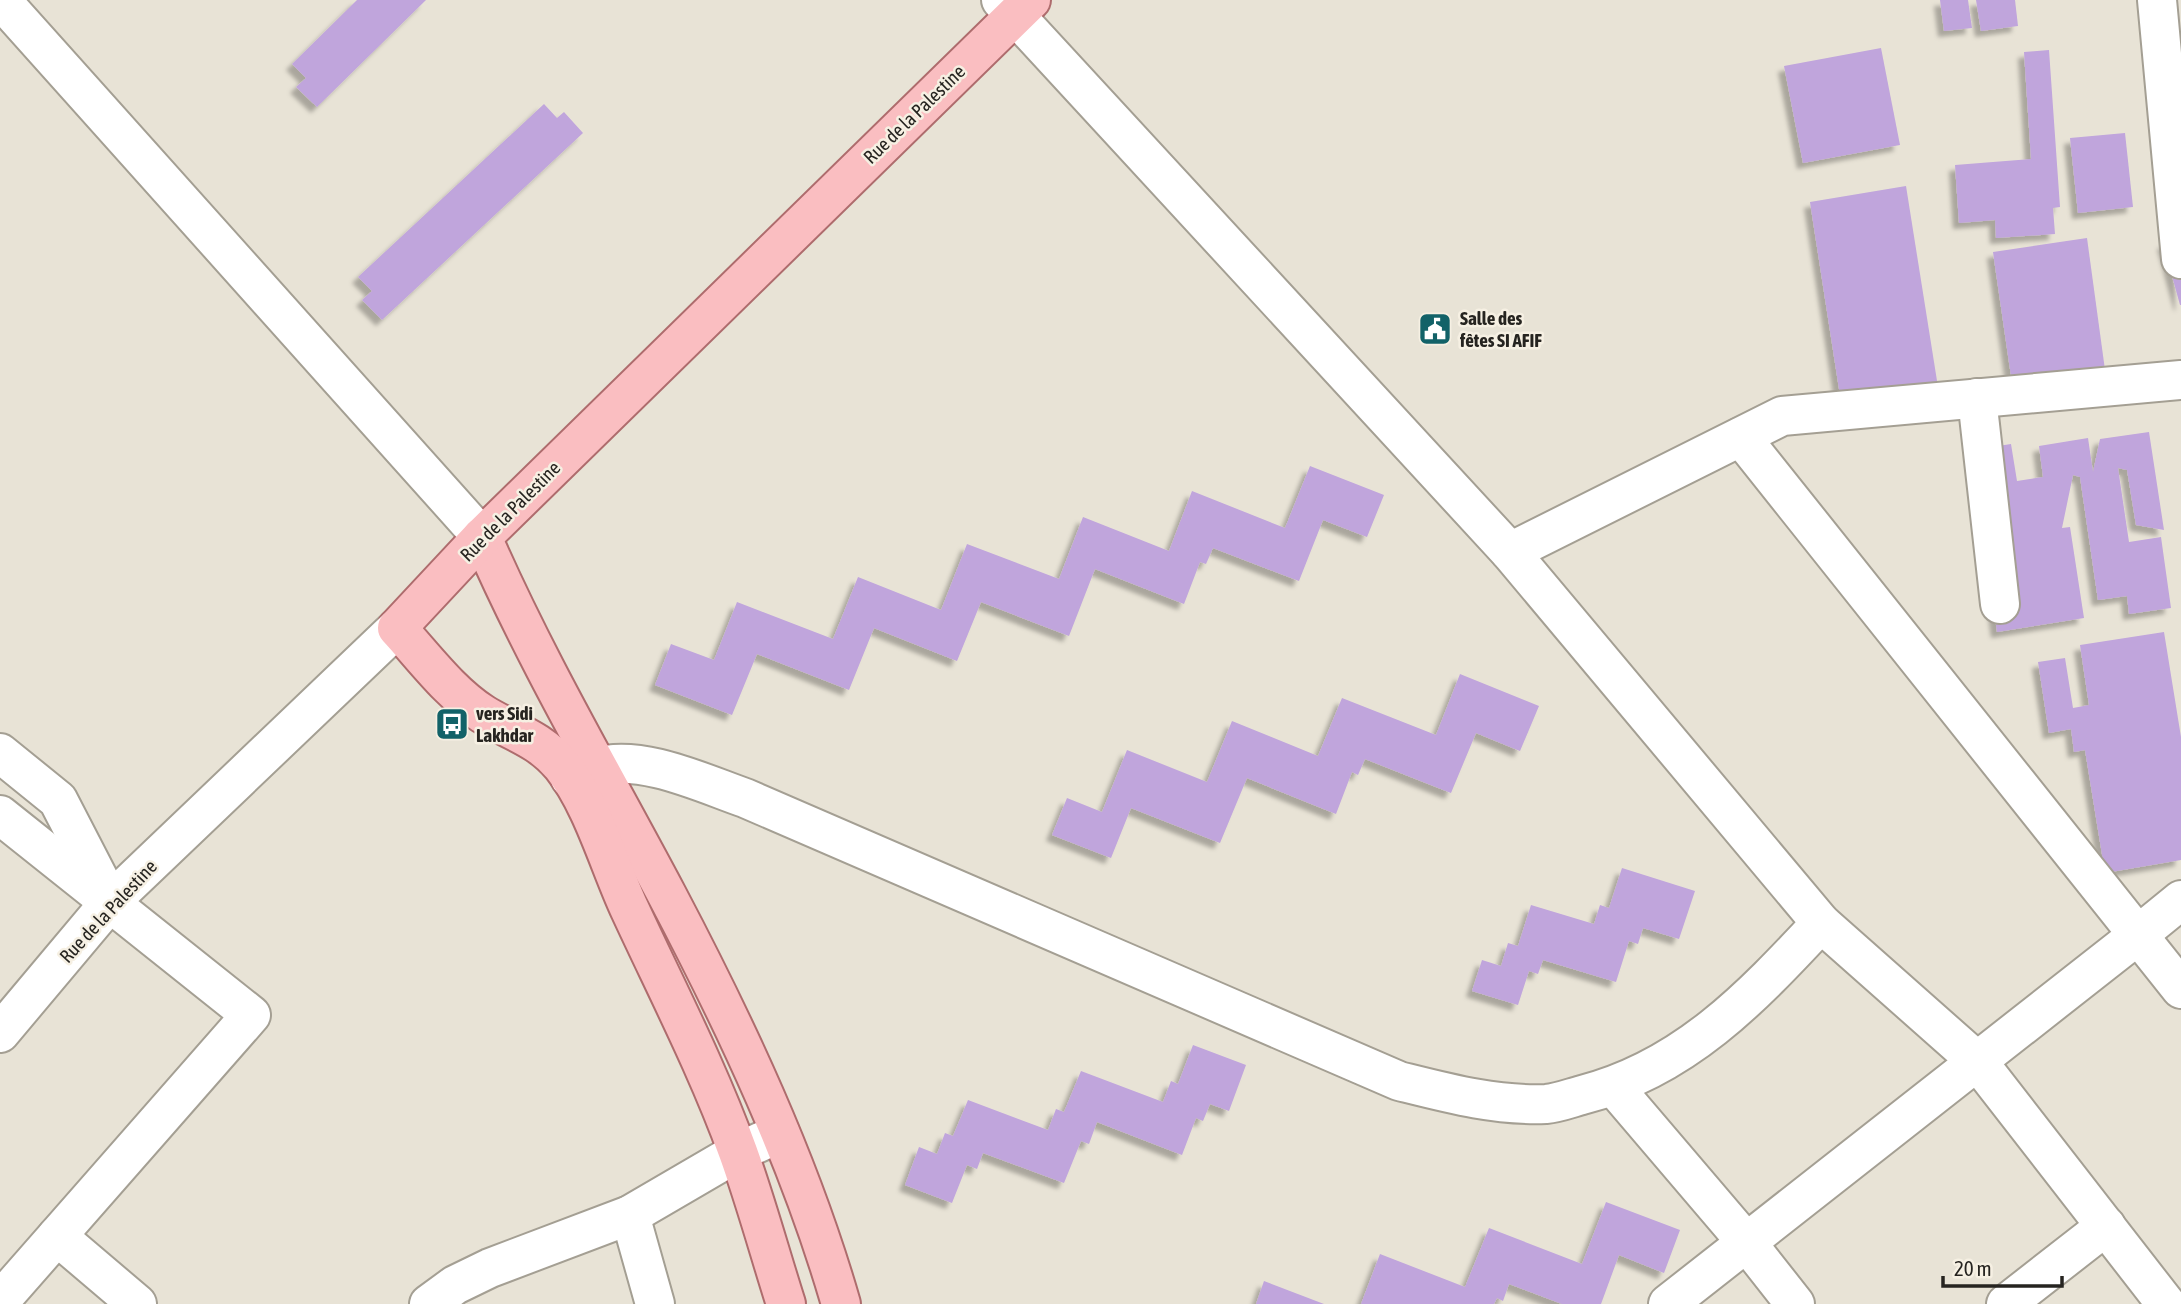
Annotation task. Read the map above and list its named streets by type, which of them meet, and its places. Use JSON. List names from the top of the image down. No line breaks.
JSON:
{"streets":{"main road":["Rue de la Palestine"]},"places":{"public building":["Salle des fêtes SI AFIF"],"bus stop":["vers Sidi Lakhdar"]},"scale_bar":"20 m"}
